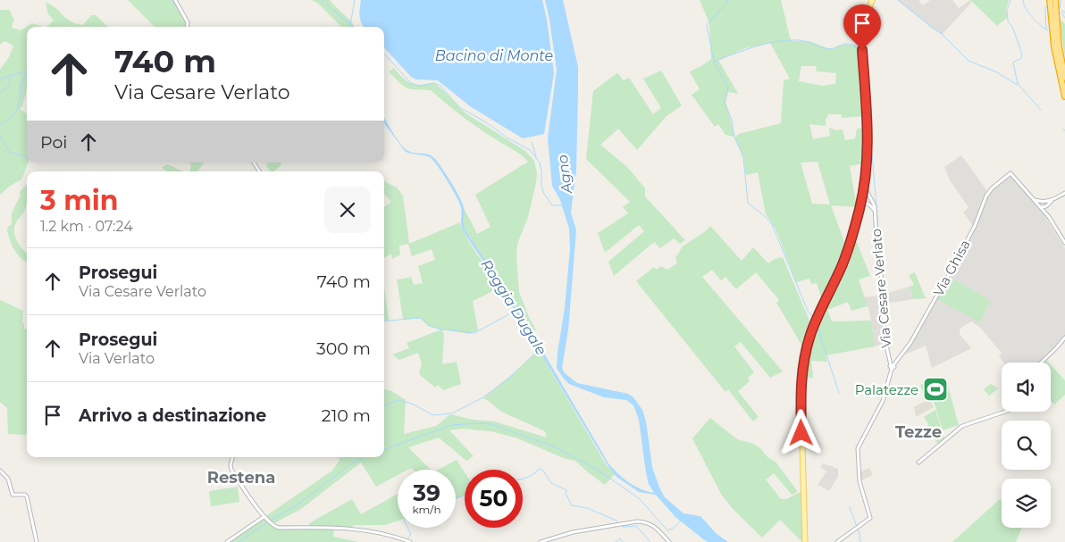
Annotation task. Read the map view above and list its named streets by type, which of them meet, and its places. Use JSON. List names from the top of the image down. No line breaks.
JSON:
{"streets":{"street":["Via Ghisa","Via Cesare Verlato"]},"crossings":[["Via Ghisa","Via Cesare Verlato"]],"districts":["Tezze","Restena"],"water":["Bacino di Monte","Agno","Roggia Dugale"],"places":{"sports":["Palatezze"]},"page":{"turn":["740 m","Via Cesare Verlato"],"then":"Poi","heading":["3 min","1.2 km · 07:24"],"list":[{"name":"Prosegui","note":"Via Cesare Verlato","value":"740 m"},{"name":"Prosegui","note":"Via Verlato","value":"300 m"},{"name":"Arrivo a destinazione","value":"210 m"}],"speed":"39 km/h","limit":"50"}}
